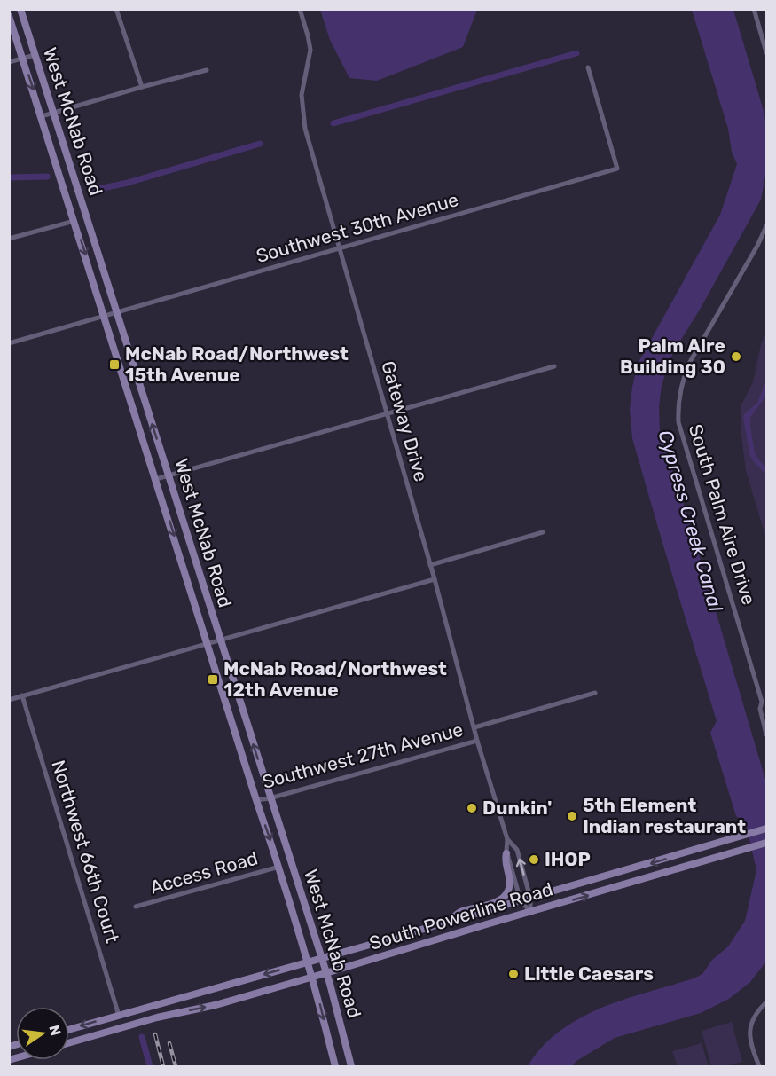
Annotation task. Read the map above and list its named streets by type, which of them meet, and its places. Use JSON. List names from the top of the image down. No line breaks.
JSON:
{"streets":{"main road":["West McNab Road","South Powerline Road"],"street":["Southwest 30th Avenue","Gateway Drive","South Palm Aire Drive","Southwest 27th Avenue","Northwest 66th Court","Access Road"]},"crossings":[["West McNab Road","Southwest 30th Avenue"],["West McNab Road","Southwest 27th Avenue"],["West McNab Road","Access Road"],["West McNab Road","South Powerline Road"],["Southwest 30th Avenue","Gateway Drive"],["Gateway Drive","Southwest 27th Avenue"],["Gateway Drive","South Powerline Road"],["Northwest 66th Court","South Powerline Road"]],"water":["Cypress Creek Canal"],"places":{"other":["Palm Aire Building 30","Dunkin'","5th Element Indian restaurant","IHOP","Little Caesars"],"transit":["McNab Road/Northwest 15th Avenue","McNab Road/Northwest 12th Avenue"]},"north":"right"}
